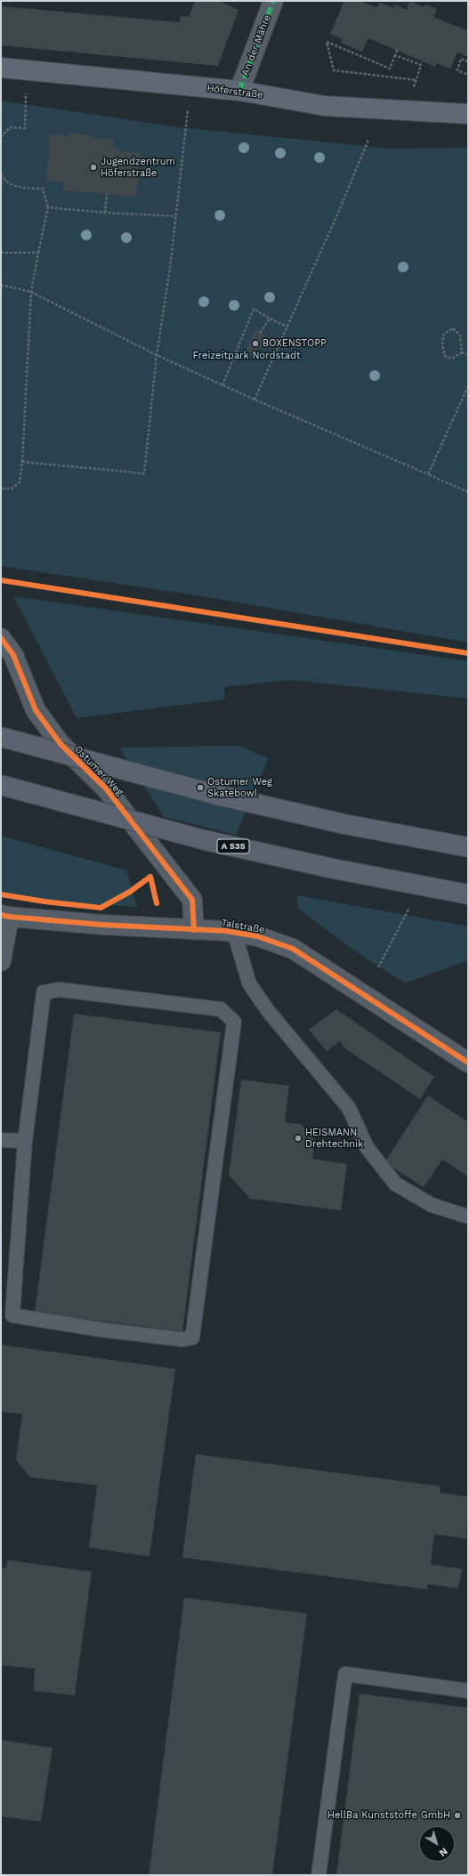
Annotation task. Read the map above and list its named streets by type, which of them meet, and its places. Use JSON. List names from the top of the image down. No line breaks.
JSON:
{"streets":{"highway":["A 535"],"main road":["Höferstraße"],"street":["An der Mähre","Ostumer Weg","Talstraße"]},"crossings":[["An der Mähre","Höferstraße"],["Ostumer Weg","Talstraße"]],"parks":["Freizeitpark Nordstadt"],"places":["Jugendzentrum Höferstraße","BOXENSTOPP","Ostumer Weg Skatebowl","HEISMANN Drehtechnik","HellBa Kunststoffe GmbH"],"north":"bottom right"}
